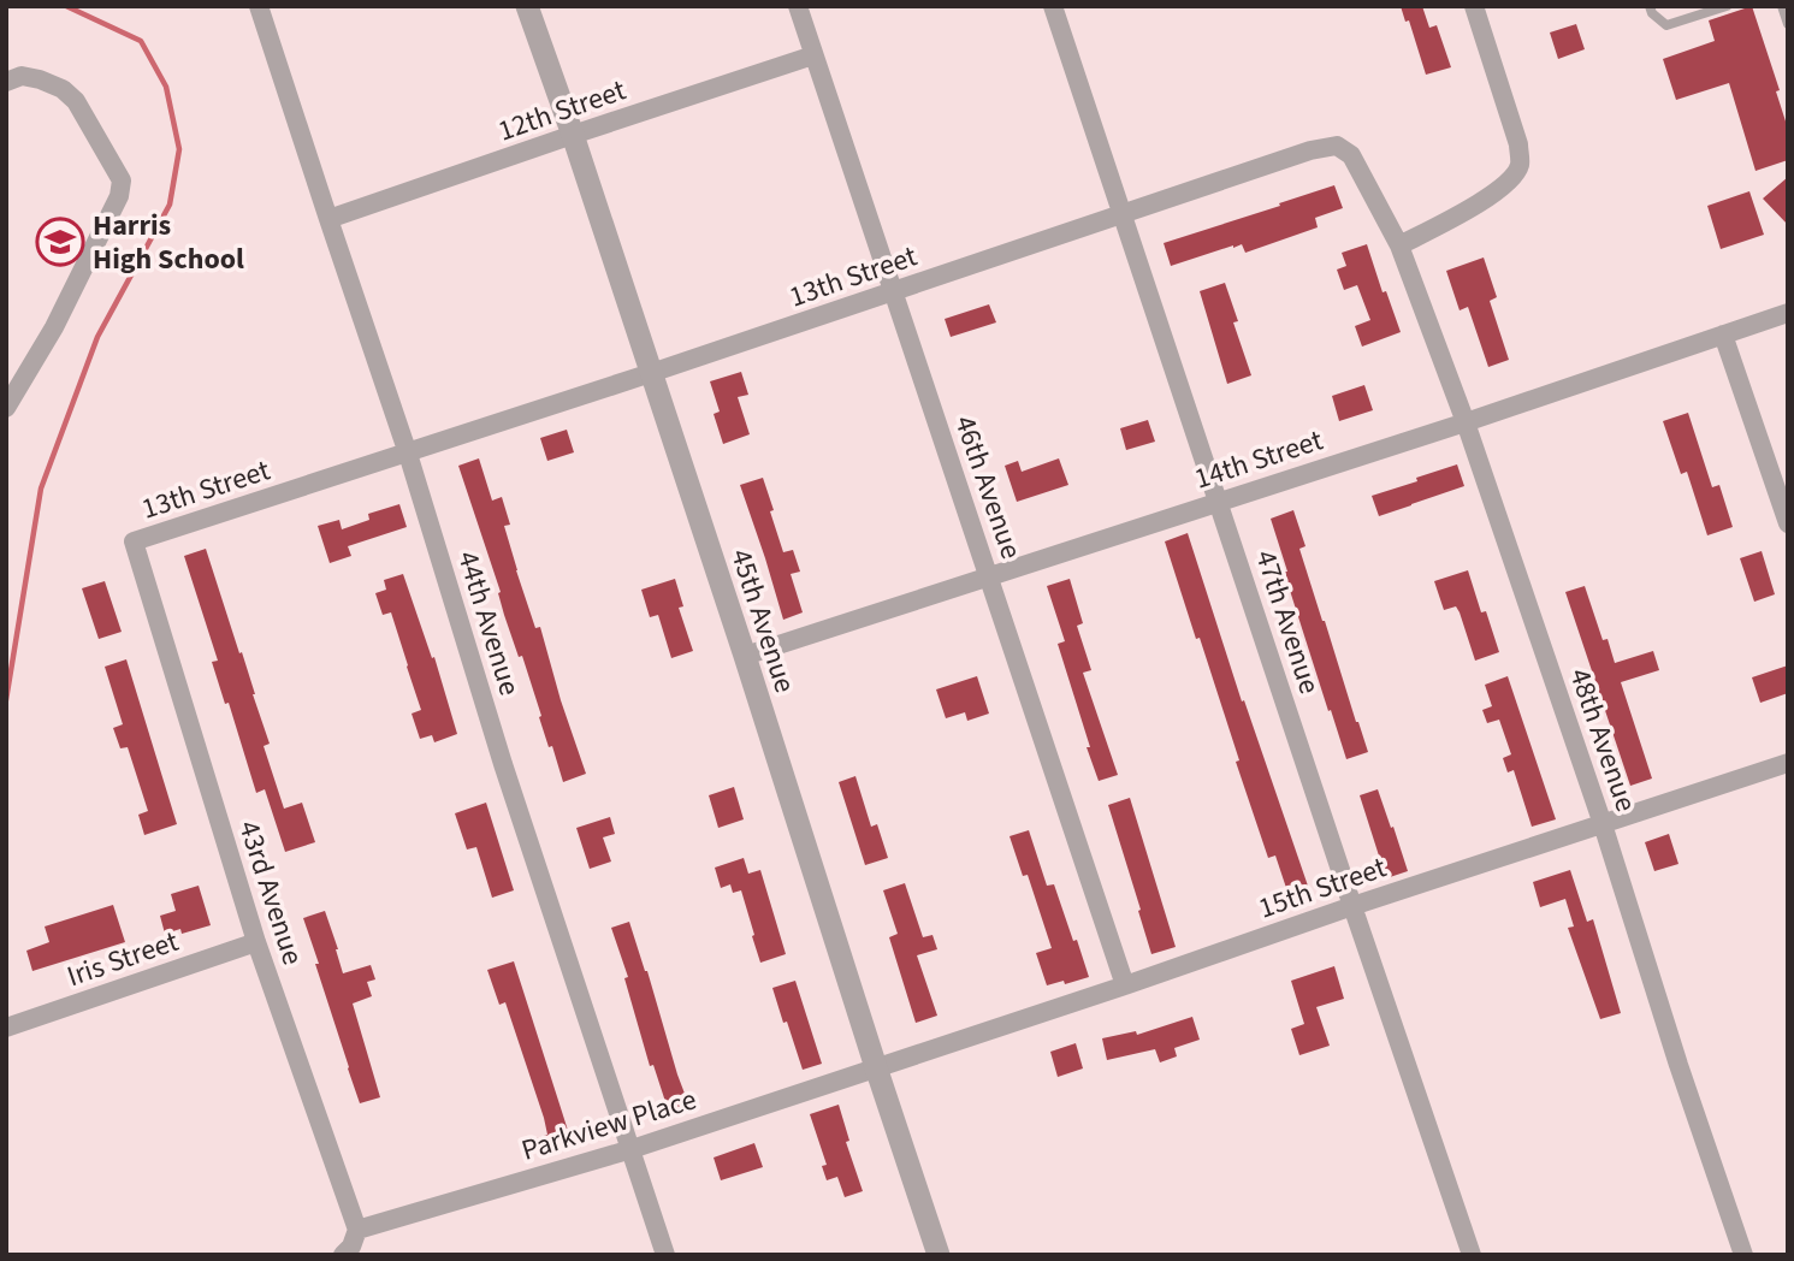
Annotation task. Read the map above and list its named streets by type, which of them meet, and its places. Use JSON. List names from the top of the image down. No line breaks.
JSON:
{"streets":{"street":["12th Street","13th Street","14th Street","46th Avenue","45th Avenue","47th Avenue","44th Avenue","48th Avenue","15th Street","43rd Avenue","Iris Street","Parkview Place"]},"crossings":[["12th Street","46th Avenue"],["12th Street","45th Avenue"],["12th Street","44th Avenue"],["13th Street","46th Avenue"],["13th Street","45th Avenue"],["13th Street","47th Avenue"],["13th Street","44th Avenue"],["13th Street","48th Avenue"],["13th Street","43rd Avenue"],["14th Street","46th Avenue"],["14th Street","45th Avenue"],["14th Street","47th Avenue"],["14th Street","48th Avenue"],["46th Avenue","15th Street"],["45th Avenue","15th Street"],["45th Avenue","Parkview Place"],["47th Avenue","15th Street"],["44th Avenue","Parkview Place"],["48th Avenue","15th Street"],["15th Street","Parkview Place"],["43rd Avenue","Iris Street"],["43rd Avenue","Parkview Place"]],"places":{"school or university":["Harris High School"]}}
